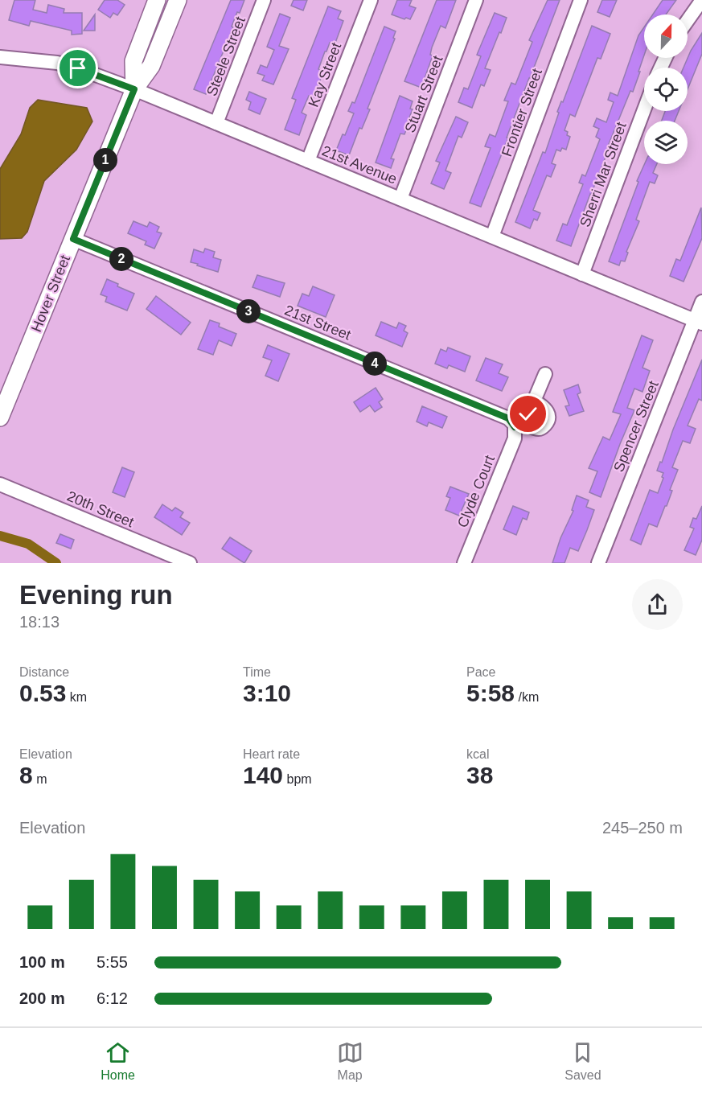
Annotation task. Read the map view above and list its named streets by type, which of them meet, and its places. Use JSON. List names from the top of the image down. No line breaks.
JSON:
{"streets":{"main road":["Hover Street"],"street":["Steele Street","Kay Street","Stuart Street","Frontier Street","21st Avenue","Sherri Mar Street","21st Street","Spencer Street","Clyde Court","20th Street"]},"crossings":[["Steele Street","21st Avenue"],["Kay Street","21st Avenue"],["Stuart Street","21st Avenue"],["Frontier Street","21st Avenue"],["21st Avenue","Sherri Mar Street"],["21st Avenue","Hover Street"],["21st Avenue","Spencer Street"],["Hover Street","21st Street"],["21st Street","Clyde Court"]],"north":"top","page":{"pins":["1","2","3","4"],"heading":["Evening run","18:13"],"stats":[["Distance","0.53 km"],["Time","3:10"],["Pace","5:58 /km"],["Elevation","8 m"],["Heart rate","140 bpm"],["kcal","38"]],"chart":["Elevation","245–250 m"],"list":[{"name":"100 m","note":"5:55"},{"name":"200 m","note":"6:12"}],"tabs":["Home","Map","Saved"]}}
